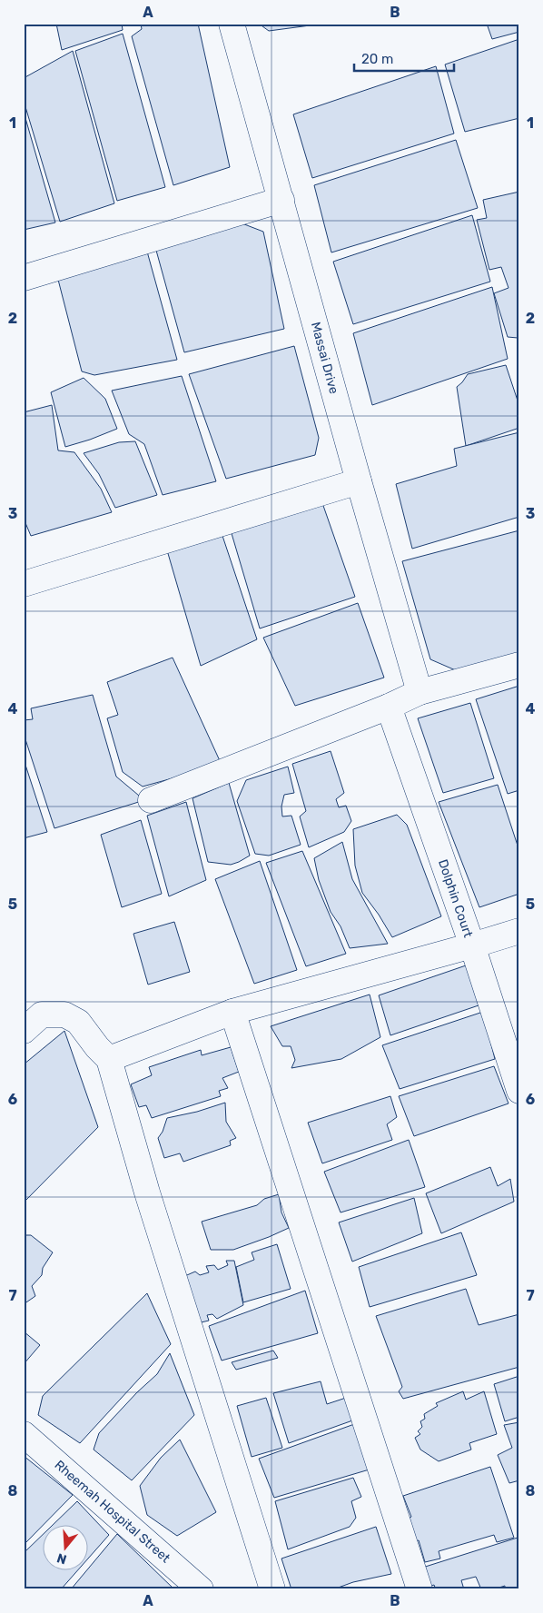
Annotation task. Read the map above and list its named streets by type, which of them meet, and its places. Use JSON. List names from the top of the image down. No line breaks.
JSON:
{"streets":{"street":["Massai Drive","Dolphin Court","Rheemah Hospital Street"]},"scale_bar":"20 m","north":"bottom","grid":{"columns":["A","B"],"rows":["1","2","3","4","5","6","7","8"]}}
